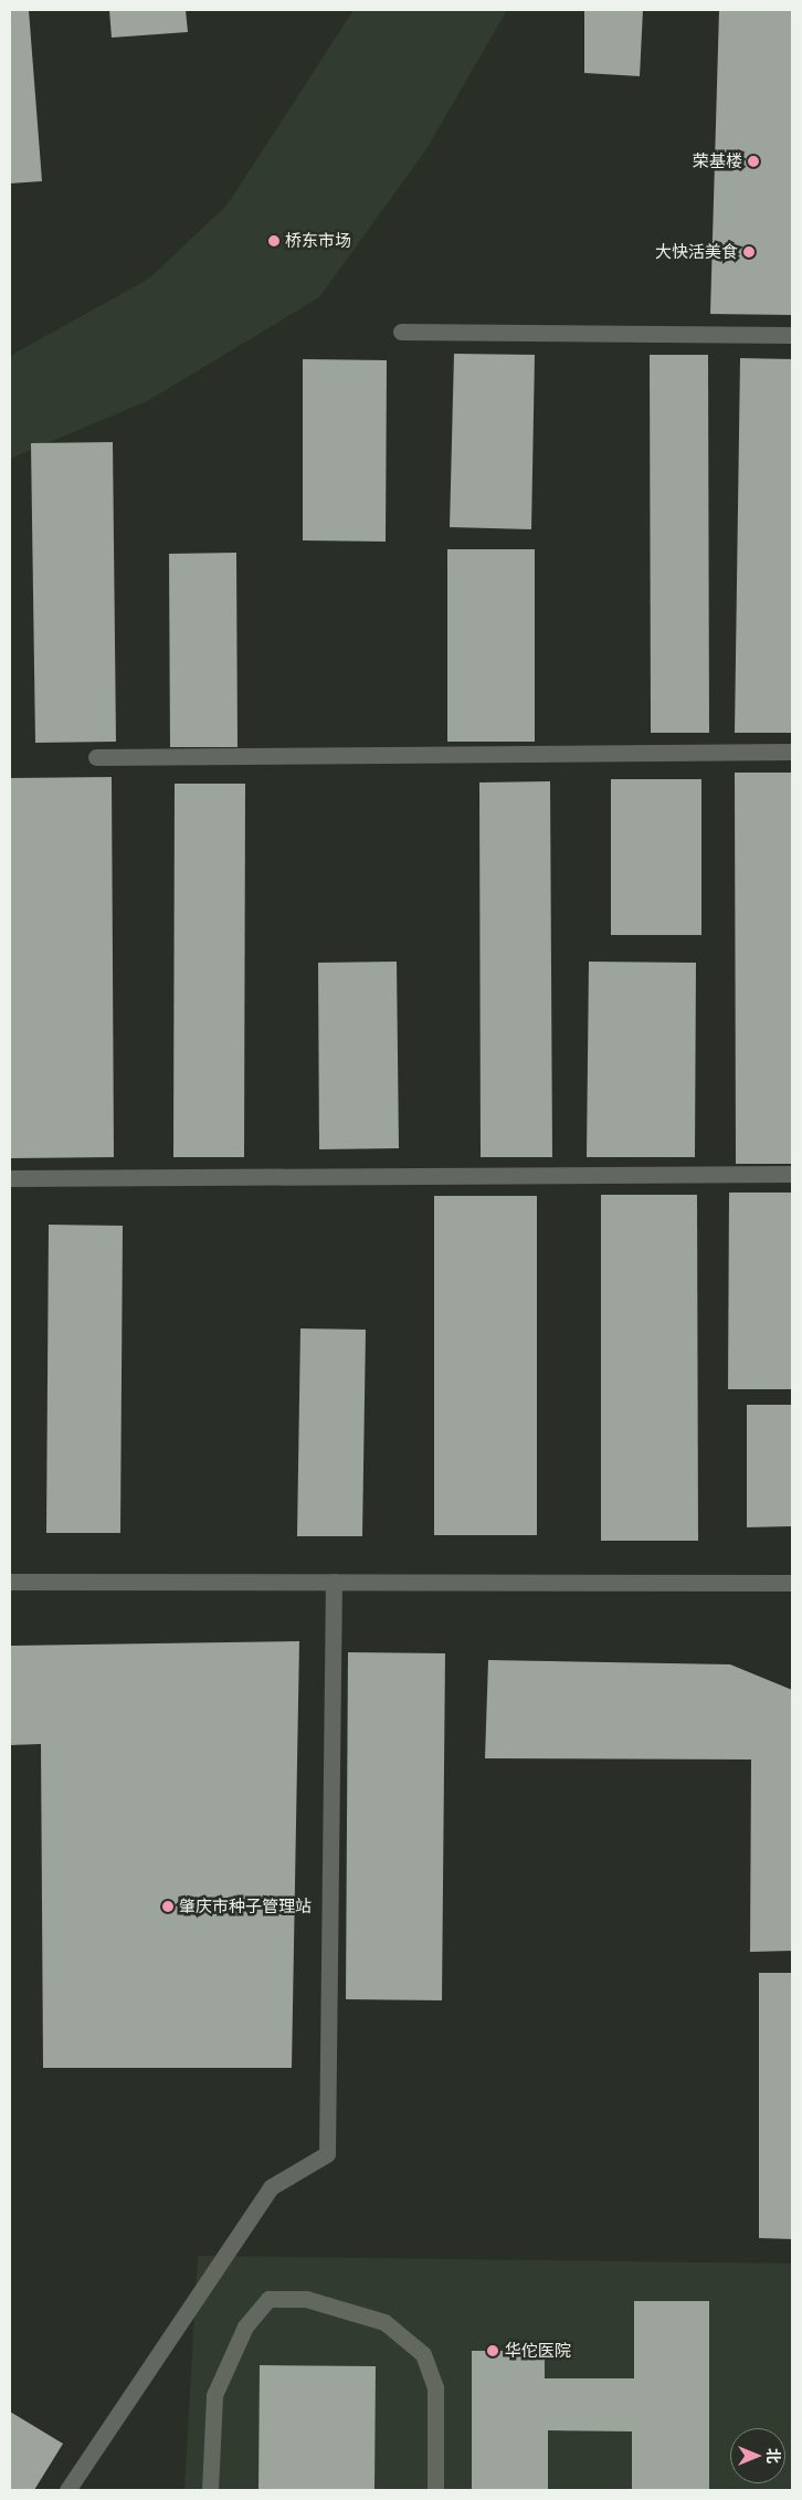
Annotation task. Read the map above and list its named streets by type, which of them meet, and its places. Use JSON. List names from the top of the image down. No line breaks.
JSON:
{"places":["荣基楼","桥东市场","大快活美食","肇庆市种子管理站","华佗医院"],"north":"right"}
